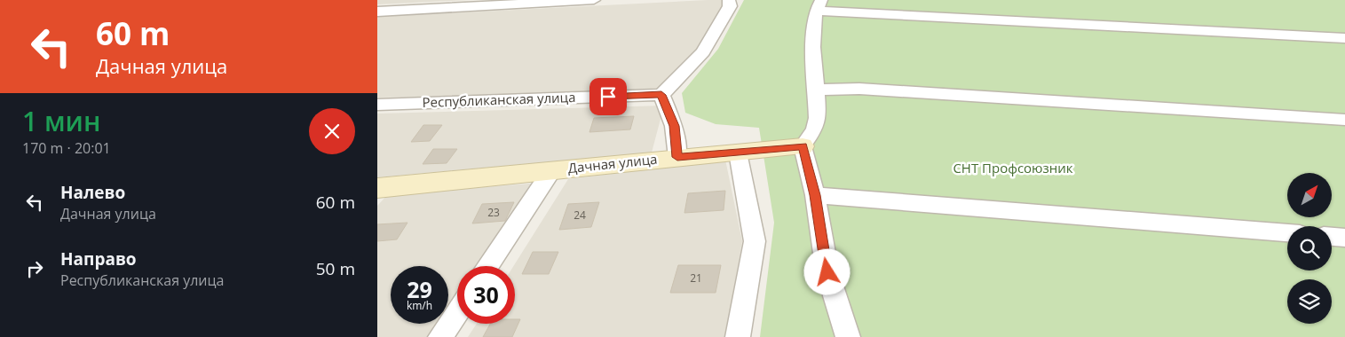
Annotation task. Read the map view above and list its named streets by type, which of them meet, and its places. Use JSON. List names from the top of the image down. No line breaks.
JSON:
{"streets":{"street":["Республиканская улица","Дачная улица"]},"parks":["СНТ Профсоюзник"],"house_numbers":["23","24","21"],"north":"top right","page":{"turn":["60 m","Дачная улица"],"heading":["1 мин","170 m · 20:01"],"list":[{"name":"Налево","note":"Дачная улица","value":"60 m"},{"name":"Направо","note":"Республиканская улица","value":"50 m"}],"speed":"29 km/h","limit":"30"}}
